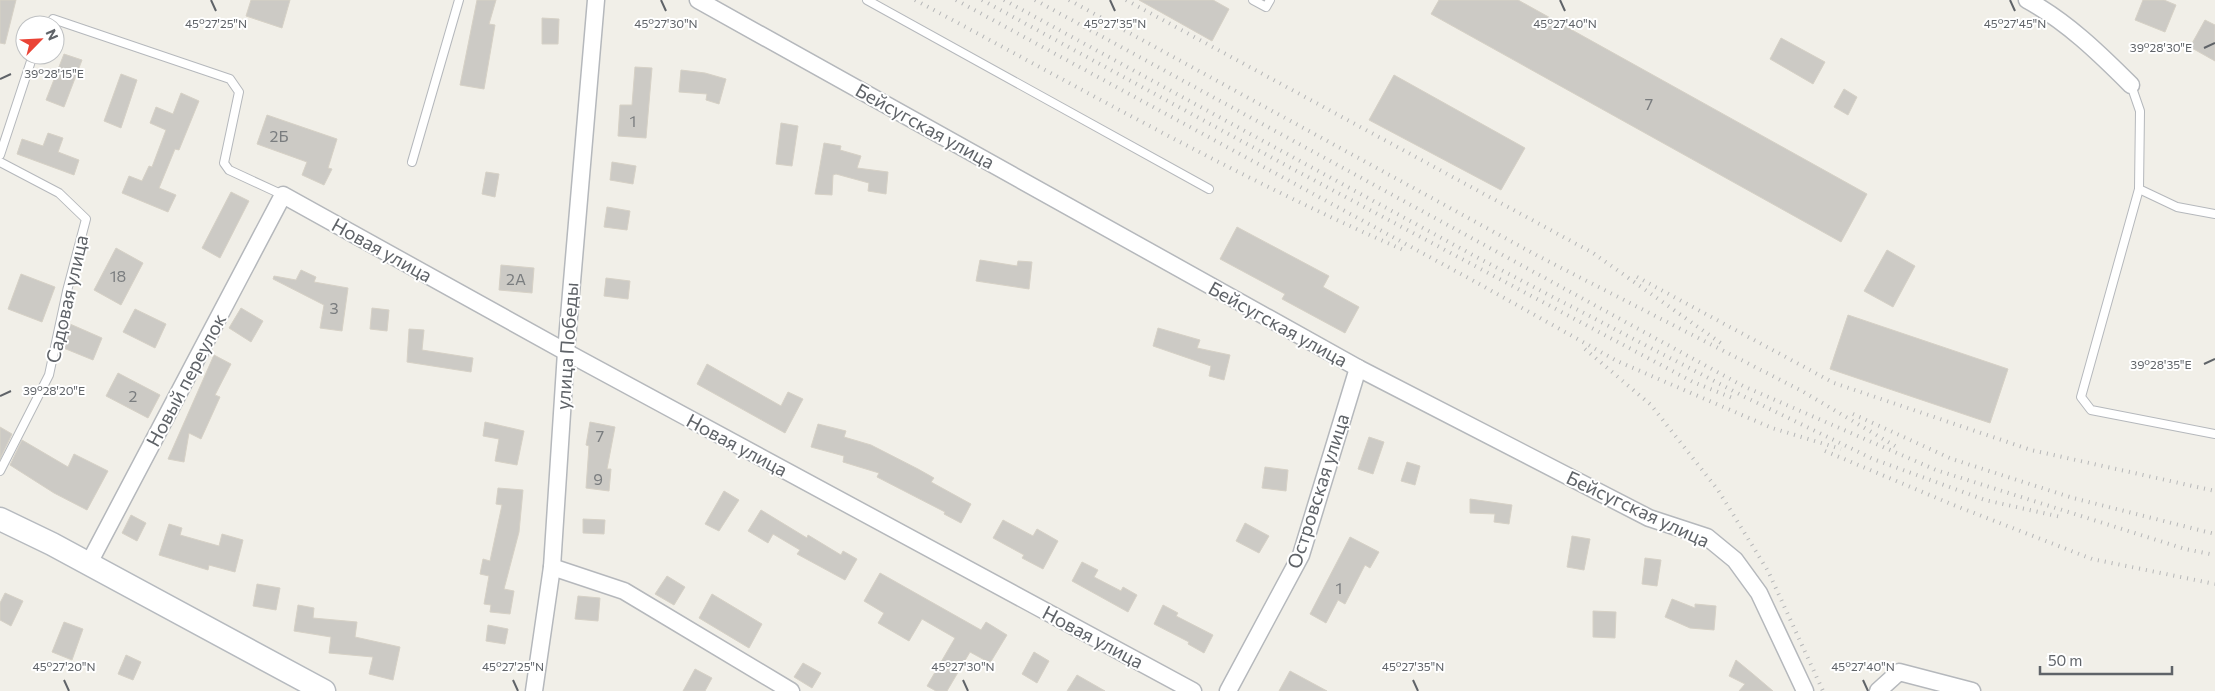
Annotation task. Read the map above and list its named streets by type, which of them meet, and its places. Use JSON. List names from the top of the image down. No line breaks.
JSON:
{"streets":{"street":["Бейсугская улица","Новая улица","улица Победы","Новый переулок","Островская улица"],"lane":["Садовая улица"]},"crossings":[["Бейсугская улица","Островская улица"],["Новая улица","улица Победы"],["Новая улица","Новый переулок"]],"house_numbers":["7","1","2Б","18","2А","3","2","7","9","1"],"scale_bar":"50 m","north":"top right","coordinates":["45°27'35\"N","45°27'25\"N","45°27'30\"N","45°27'40\"N","45°27'45\"N","39°28'30\"E","39°28'15\"E","39°28'35\"E","39°28'20\"E","45°27'20\"N"]}
